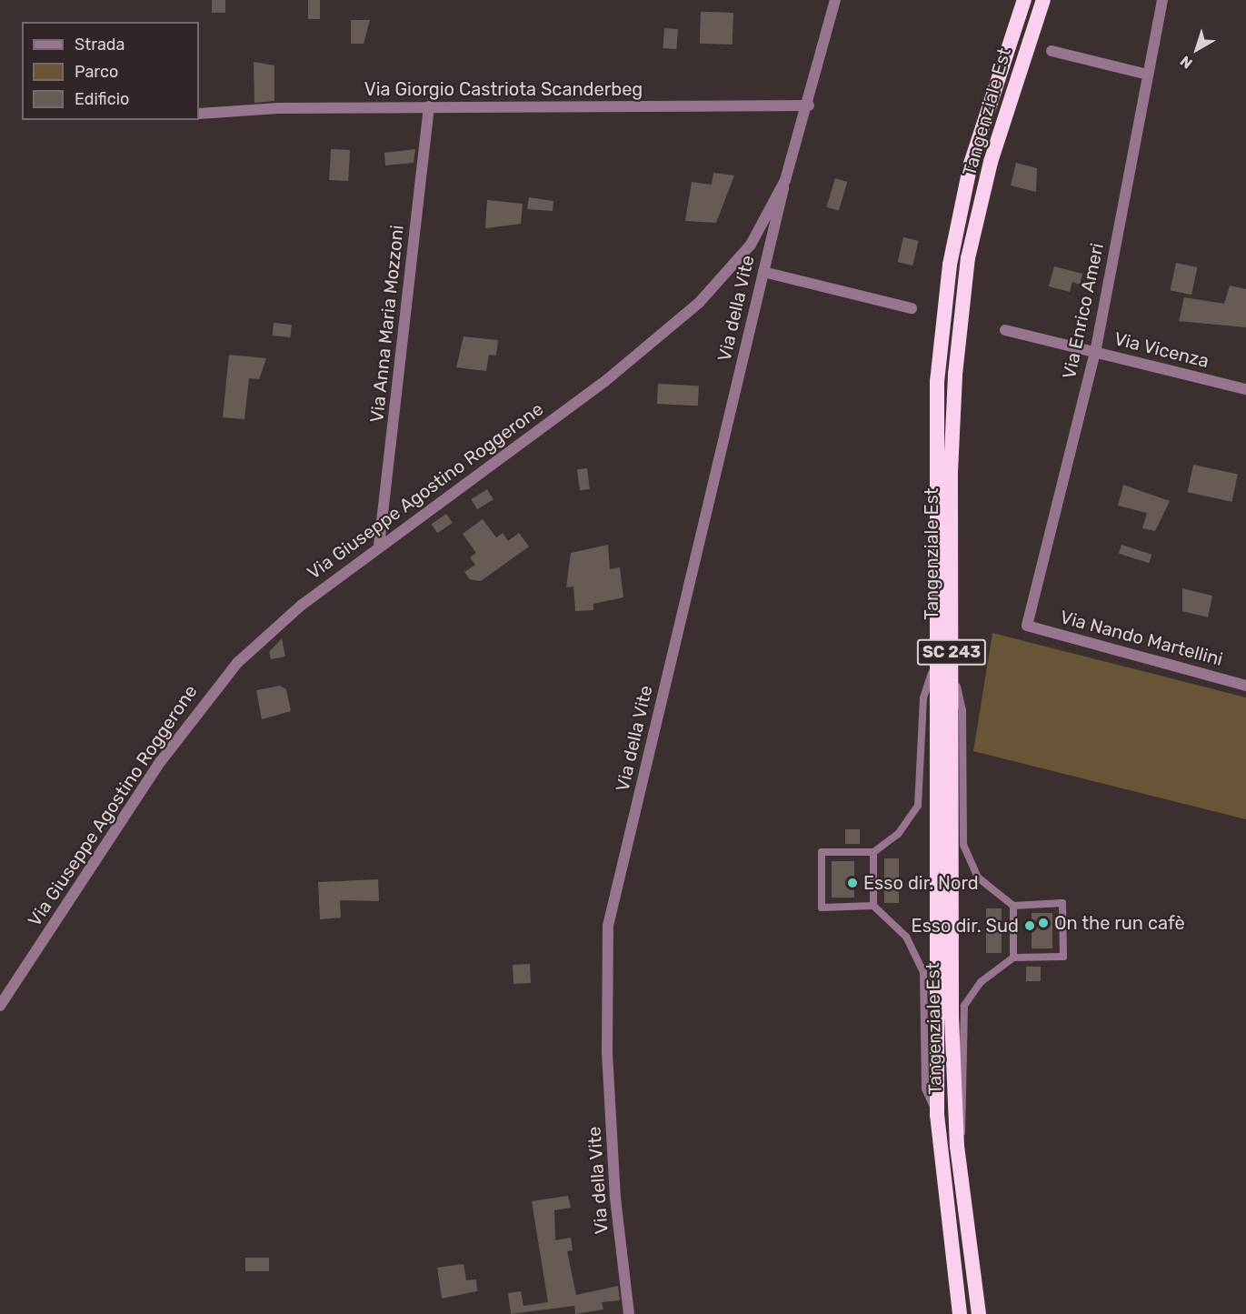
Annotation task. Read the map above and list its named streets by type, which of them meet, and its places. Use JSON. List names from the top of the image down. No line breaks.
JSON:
{"streets":{"highway":["Tangenziale Est","SC 243"],"street":["Via Giorgio Castriota Scanderbeg","Via della Vite","Via Enrico Ameri","Via Anna Maria Mozzoni","Via Vicenza","Via Giuseppe Agostino Roggerone","Via Nando Martellini"]},"crossings":[["Via Giorgio Castriota Scanderbeg","Via Anna Maria Mozzoni"],["Via Giorgio Castriota Scanderbeg","Via Giuseppe Agostino Roggerone"],["Via della Vite","Via Giuseppe Agostino Roggerone"],["Via Enrico Ameri","Via Vicenza"],["Via Enrico Ameri","Via Nando Martellini"],["Via Anna Maria Mozzoni","Via Giuseppe Agostino Roggerone"]],"places":["Esso dir. Nord","On the run cafè","Esso dir. Sud"],"legend":["Strada","Parco","Edificio"],"north":"bottom left"}
